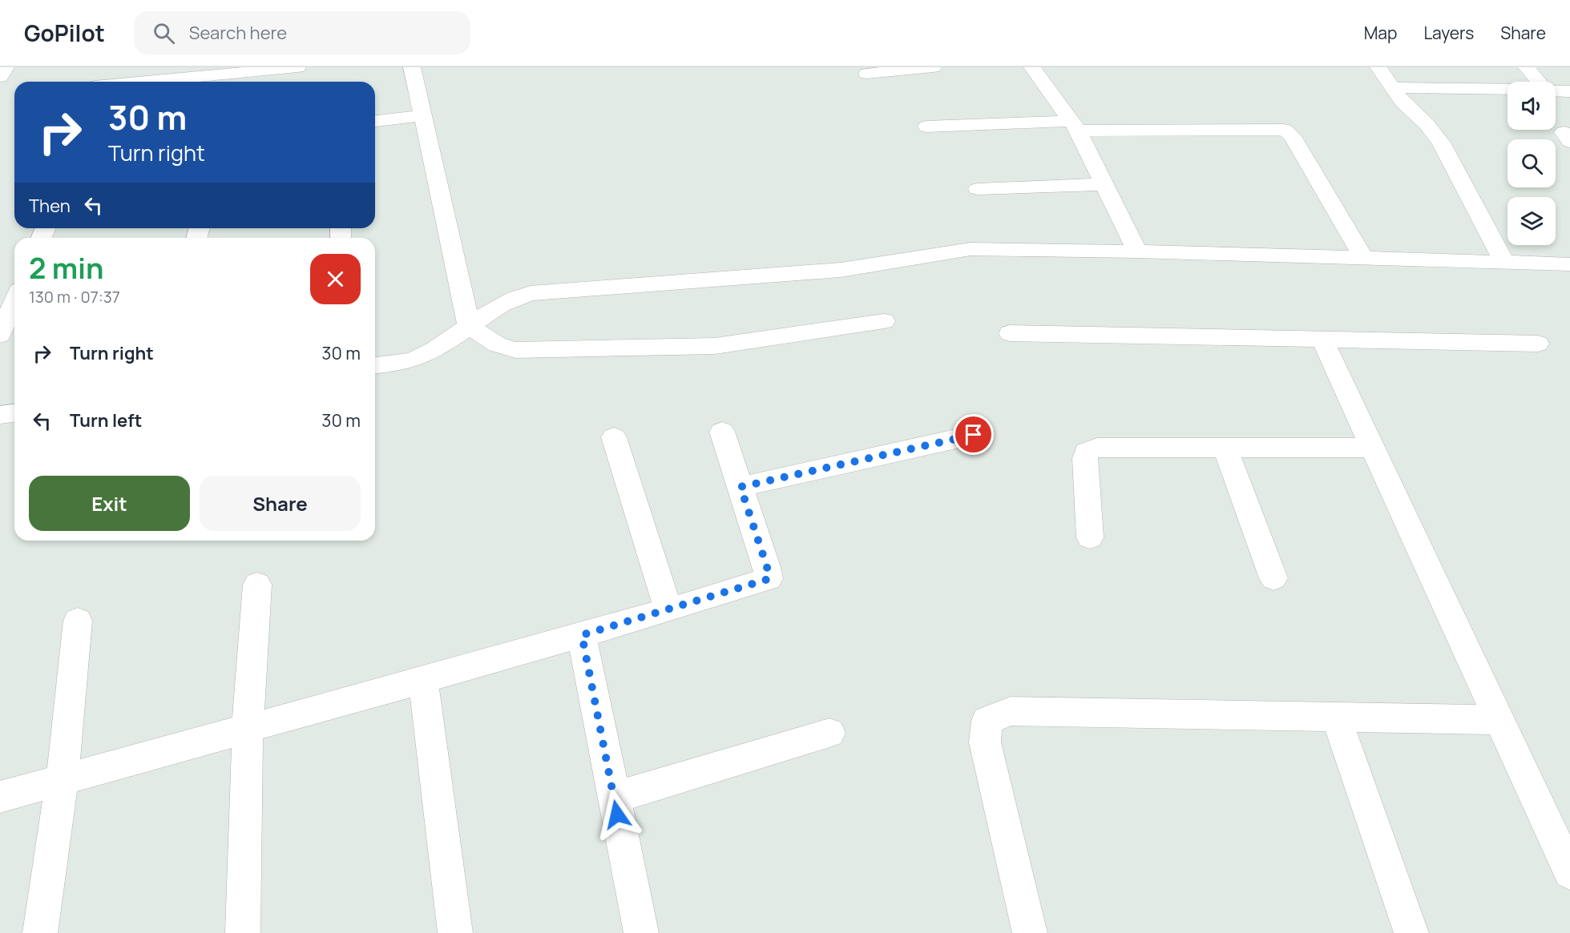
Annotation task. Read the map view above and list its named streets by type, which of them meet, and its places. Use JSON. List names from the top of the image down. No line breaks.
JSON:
{"page":{"header":"GoPilot","search":"Search here","nav":["Map","Layers","Share"],"turn":["30 m","Turn right"],"then":"Then","heading":["2 min","130 m · 07:37"],"list":[{"name":"Turn right","value":"30 m"},{"name":"Turn left","value":"30 m"}],"buttons":["Exit","Share"]}}
